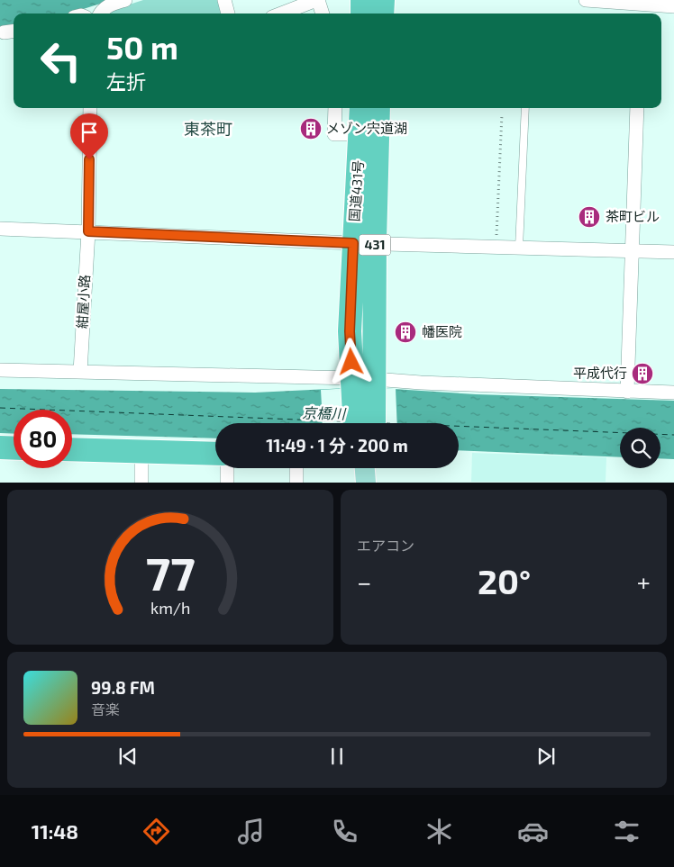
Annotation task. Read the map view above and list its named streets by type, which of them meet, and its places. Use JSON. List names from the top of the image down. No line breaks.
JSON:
{"streets":{"highway":["国道431号","431"],"street":["紺屋小路"]},"crossings":[["国道431号","431"]],"districts":["東茶町"],"water":["京橋川"],"places":{"building":["メゾン宍道湖","茶町ビル","幡医院","平成代行"]},"page":{"turn":["50 m","左折"],"limit":"80","trip":"11:49 · 1 分 · 200 m","tile":"エアコン","heat":["−","20°","+"],"song":["99.8 FM","音楽"],"tabs":"11:48","gauge":["77","km/h"]}}
